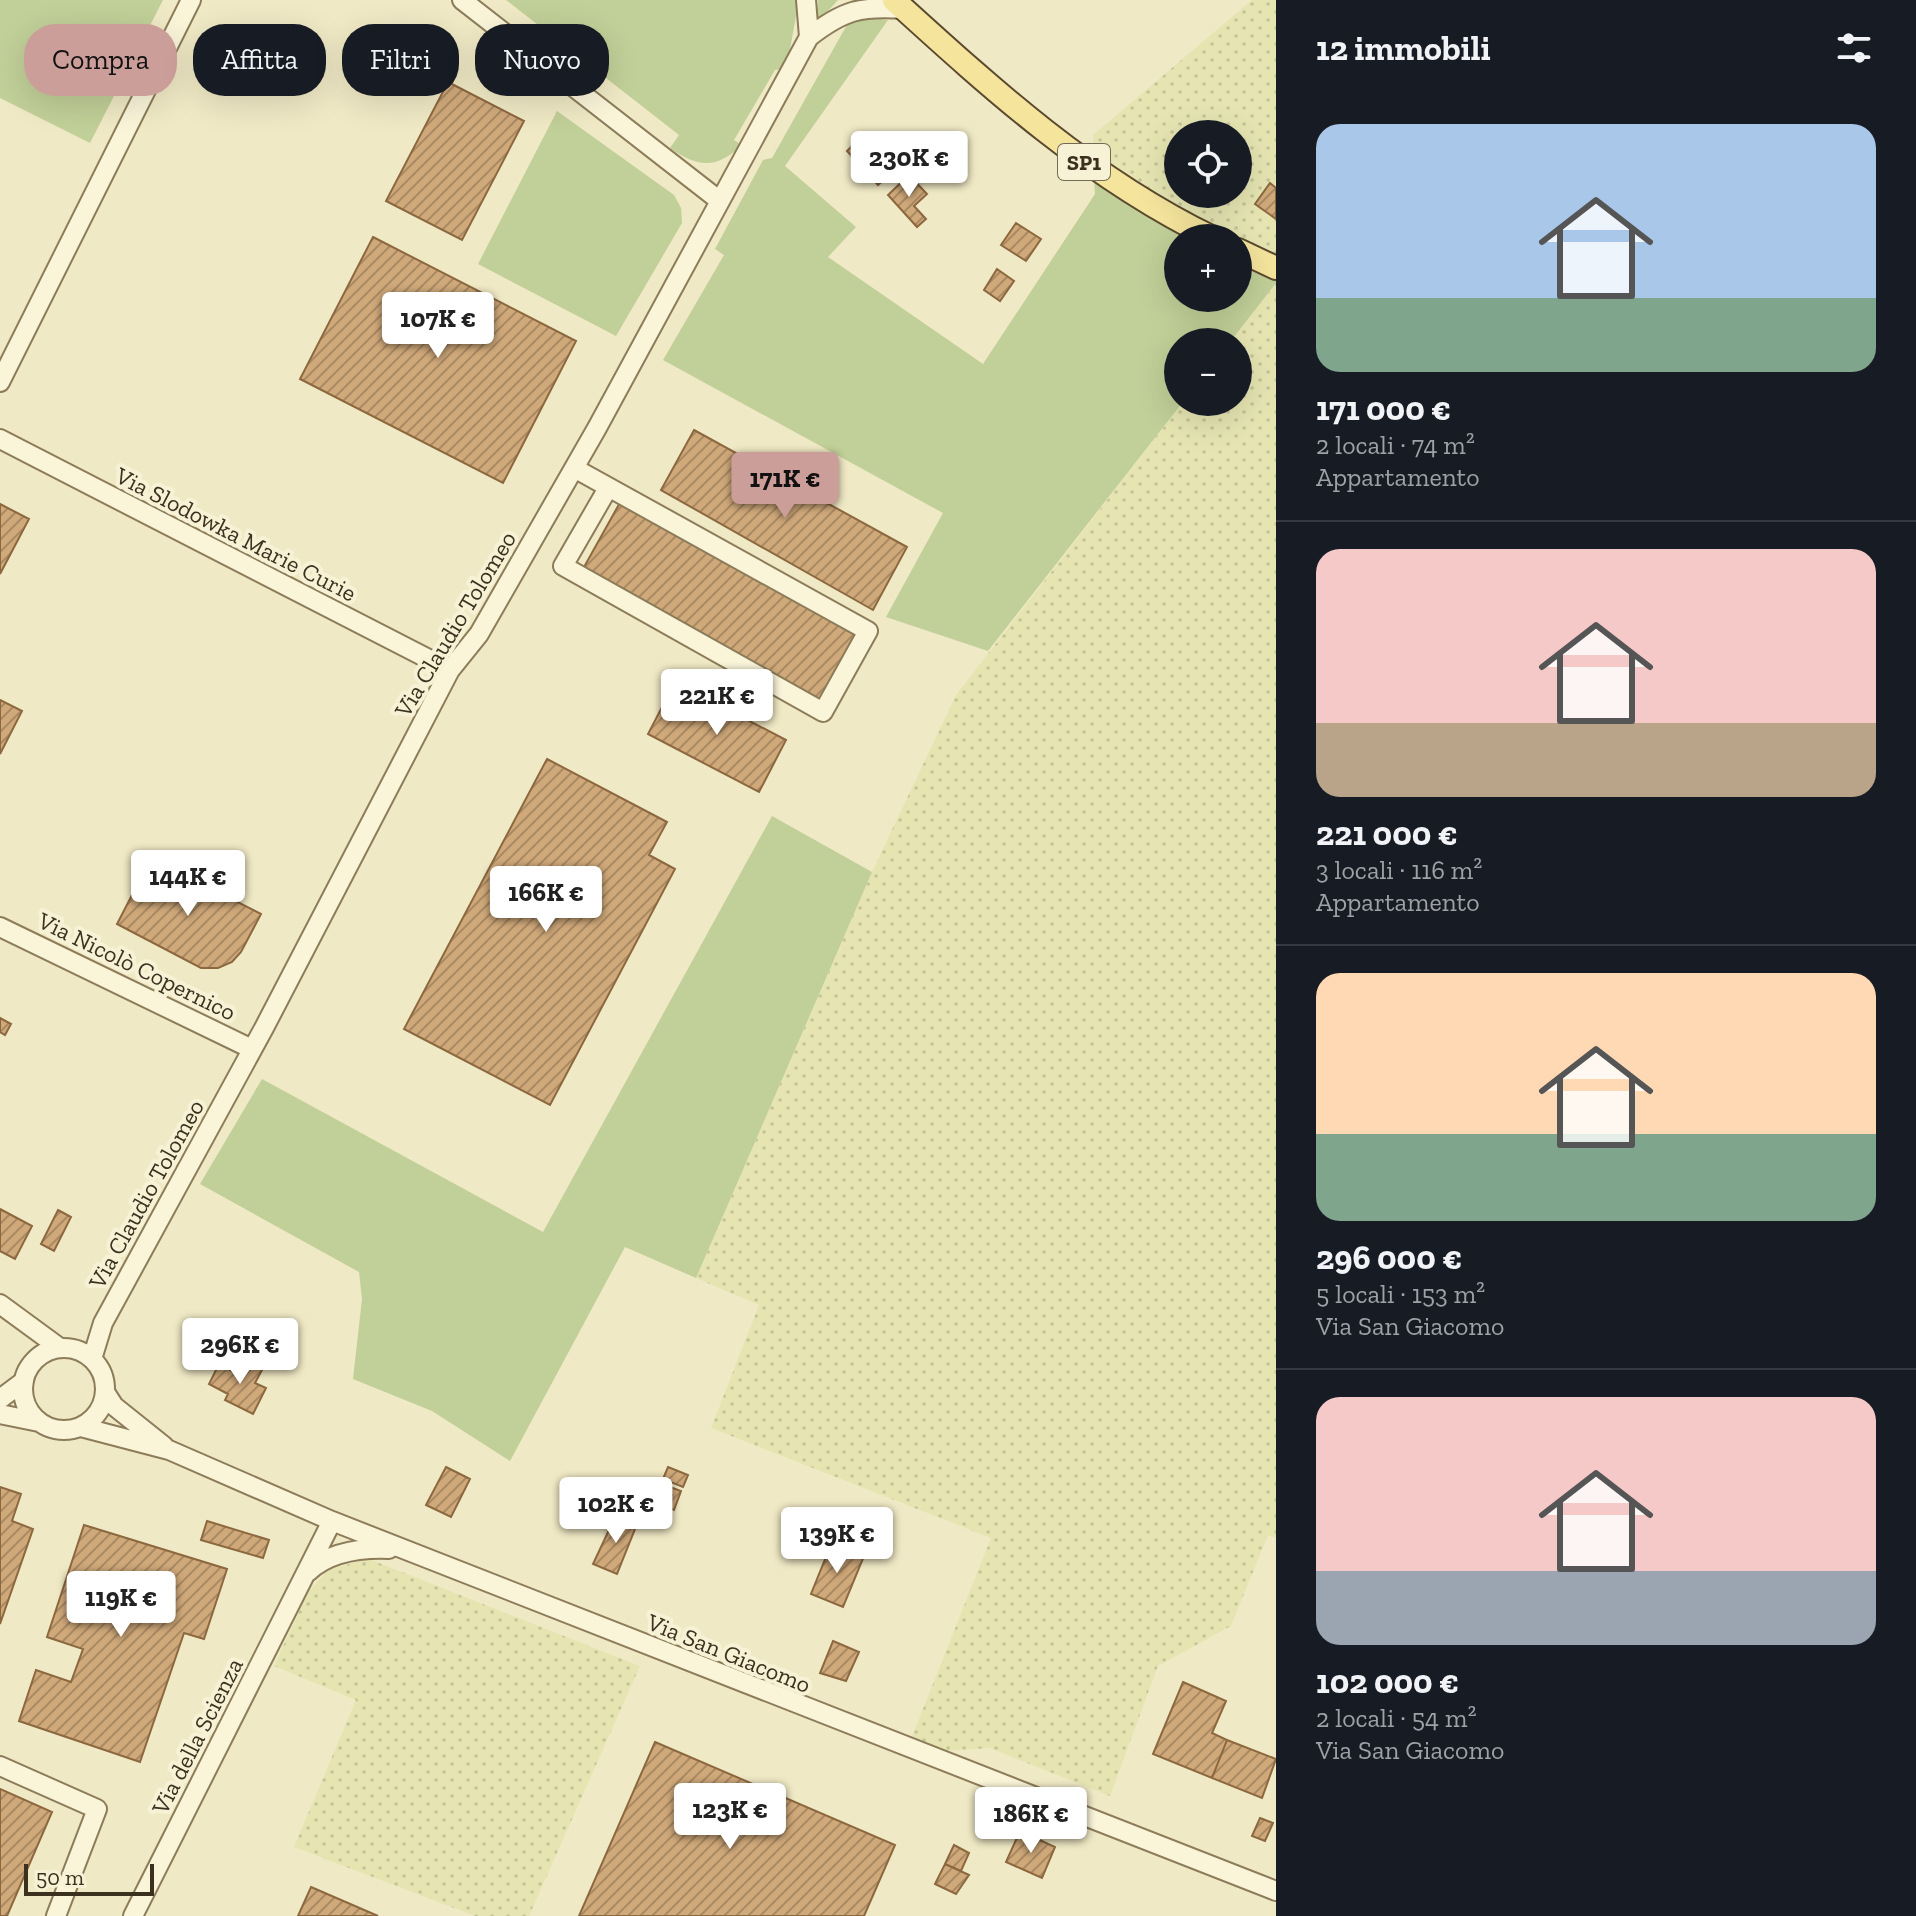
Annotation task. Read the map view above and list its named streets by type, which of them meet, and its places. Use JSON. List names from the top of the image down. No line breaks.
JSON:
{"streets":{"main road":["SP1"],"street":["Via Slodowka Marie Curie","Via Claudio Tolomeo","Via Nicolò Copernico","Via San Giacomo","Via della Scienza"]},"crossings":[["Via Slodowka Marie Curie","Via Claudio Tolomeo"],["Via Claudio Tolomeo","Via Nicolò Copernico"],["Via Claudio Tolomeo","Via San Giacomo"],["Via San Giacomo","Via della Scienza"]],"scale_bar":"50 m","page":{"heading":"12 immobili","chip":["Compra","Affitta","Filtri","Nuovo"],"list":[{"name":"171 000 €","note":"2 locali · 74 m² · Appartamento"},{"name":"221 000 €","note":"3 locali · 116 m² · Appartamento"},{"name":"296 000 €","note":"5 locali · 153 m² · Via San Giacomo"},{"name":"102 000 €","note":"2 locali · 54 m² · Via San Giacomo"}],"map_buttons":["+","−"],"price":["230K €","107K €","171K €","221K €","144K €","166K €","296K €","102K €","139K €","119K €","123K €","186K €"],"scale":"50 m"}}
